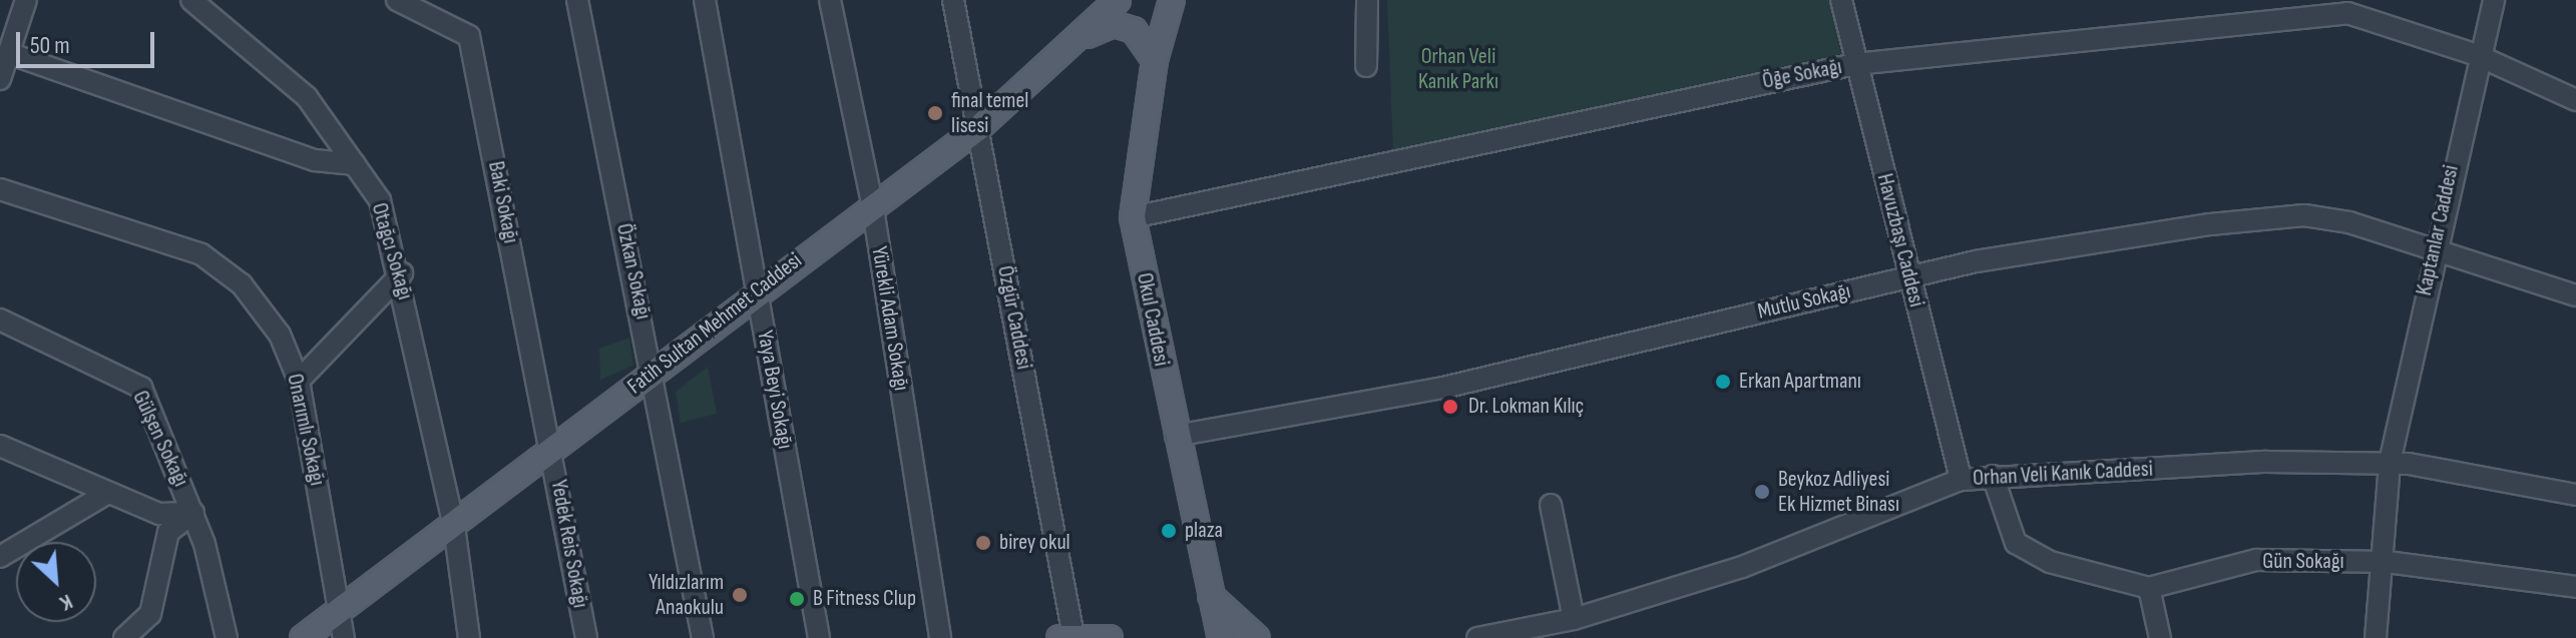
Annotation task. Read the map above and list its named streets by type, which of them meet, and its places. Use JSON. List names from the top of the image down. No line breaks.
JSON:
{"streets":{"main road":["Okul Caddesi","Fatih Sultan Mehmet Caddesi"],"street":["Öḡe Sokağı","Baki Sokağı","Kaptanlar Caddesi","Havuzbaşı Caddesi","Otağcı Sokağı","Özkan Sokağı","Mutlu Sokağı","Özgür Caddesi","Yürekli Adam Sokağı","Yaya Beyi Sokağı","Onarımlı Sokağı","Gülşen Sokağı","Orhan Veli Kanık Caddesi","Yedek Reis Sokağı","Gün Sokağı"]},"crossings":[["Öḡe Sokağı","Kaptanlar Caddesi"],["Öḡe Sokağı","Havuzbaşı Caddesi"],["Öḡe Sokağı","Okul Caddesi"],["Baki Sokağı","Fatih Sultan Mehmet Caddesi"],["Baki Sokağı","Yedek Reis Sokağı"],["Kaptanlar Caddesi","Mutlu Sokağı"],["Kaptanlar Caddesi","Orhan Veli Kanık Caddesi"],["Kaptanlar Caddesi","Gün Sokağı"],["Havuzbaşı Caddesi","Mutlu Sokağı"],["Havuzbaşı Caddesi","Orhan Veli Kanık Caddesi"],["Otağcı Sokağı","Fatih Sultan Mehmet Caddesi"],["Özkan Sokağı","Fatih Sultan Mehmet Caddesi"],["Mutlu Sokağı","Okul Caddesi"],["Özgür Caddesi","Fatih Sultan Mehmet Caddesi"],["Yürekli Adam Sokağı","Fatih Sultan Mehmet Caddesi"],["Fatih Sultan Mehmet Caddesi","Yaya Beyi Sokağı"],["Fatih Sultan Mehmet Caddesi","Onarımlı Sokağı"],["Fatih Sultan Mehmet Caddesi","Yedek Reis Sokağı"],["Orhan Veli Kanık Caddesi","Gün Sokağı"]],"parks":["Orhan Veli Kanık Parkı"],"places":["final temel lisesi","Erkan Apartmanı","Dr. Lokman Kılıç","Beykoz Adliyesi Ek Hizmet Binası","plaza","birey okul","Yıldızlarım Anaokulu","B Fitness Clup"],"scale_bar":"50 m","north":"bottom right"}
